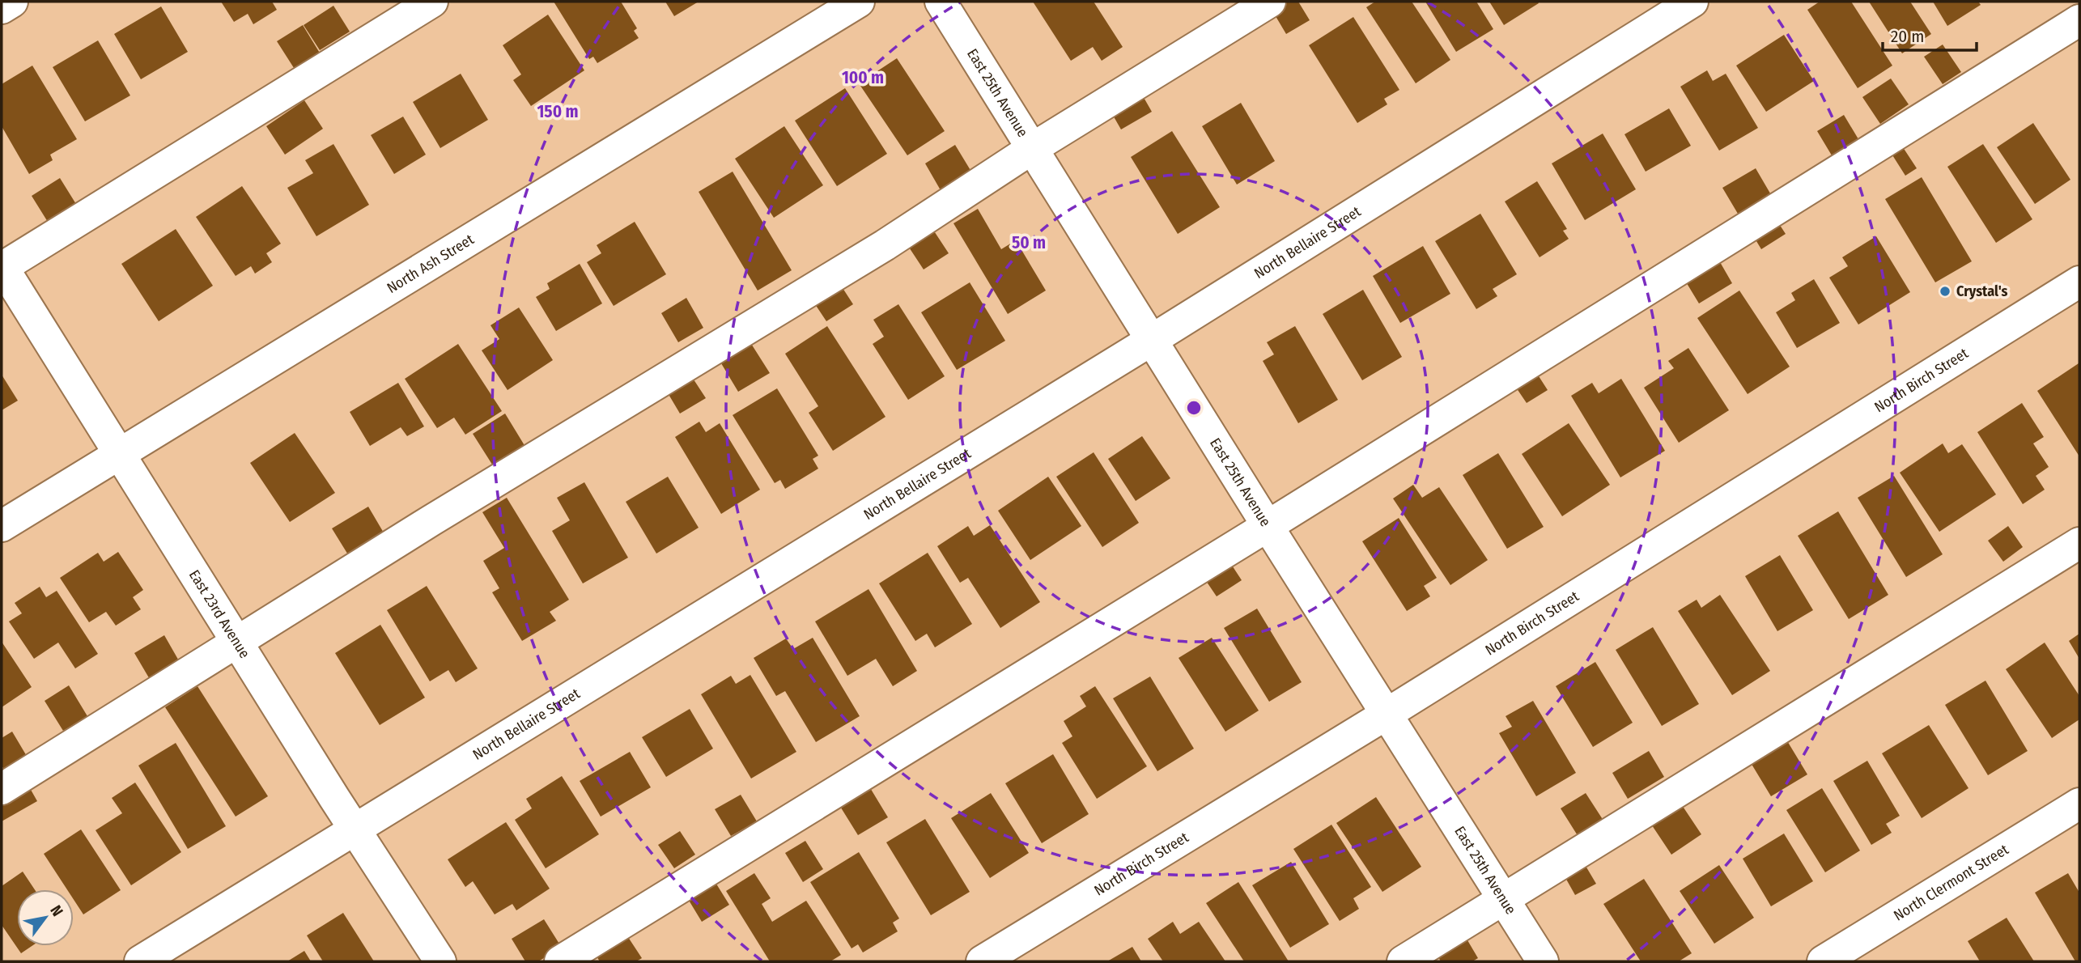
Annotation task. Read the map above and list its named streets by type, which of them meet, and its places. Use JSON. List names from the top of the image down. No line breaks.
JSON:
{"streets":{"street":["East 25th Avenue","North Bellaire Street","North Ash Street","North Birch Street","East 23rd Avenue","North Clermont Street"]},"crossings":[["East 25th Avenue","North Bellaire Street"],["East 25th Avenue","North Birch Street"],["North Bellaire Street","East 23rd Avenue"],["North Ash Street","East 23rd Avenue"]],"places":["Crystal's"],"scale_bar":"20 m","north":"top right","rings":["100 m","150 m","50 m"]}
